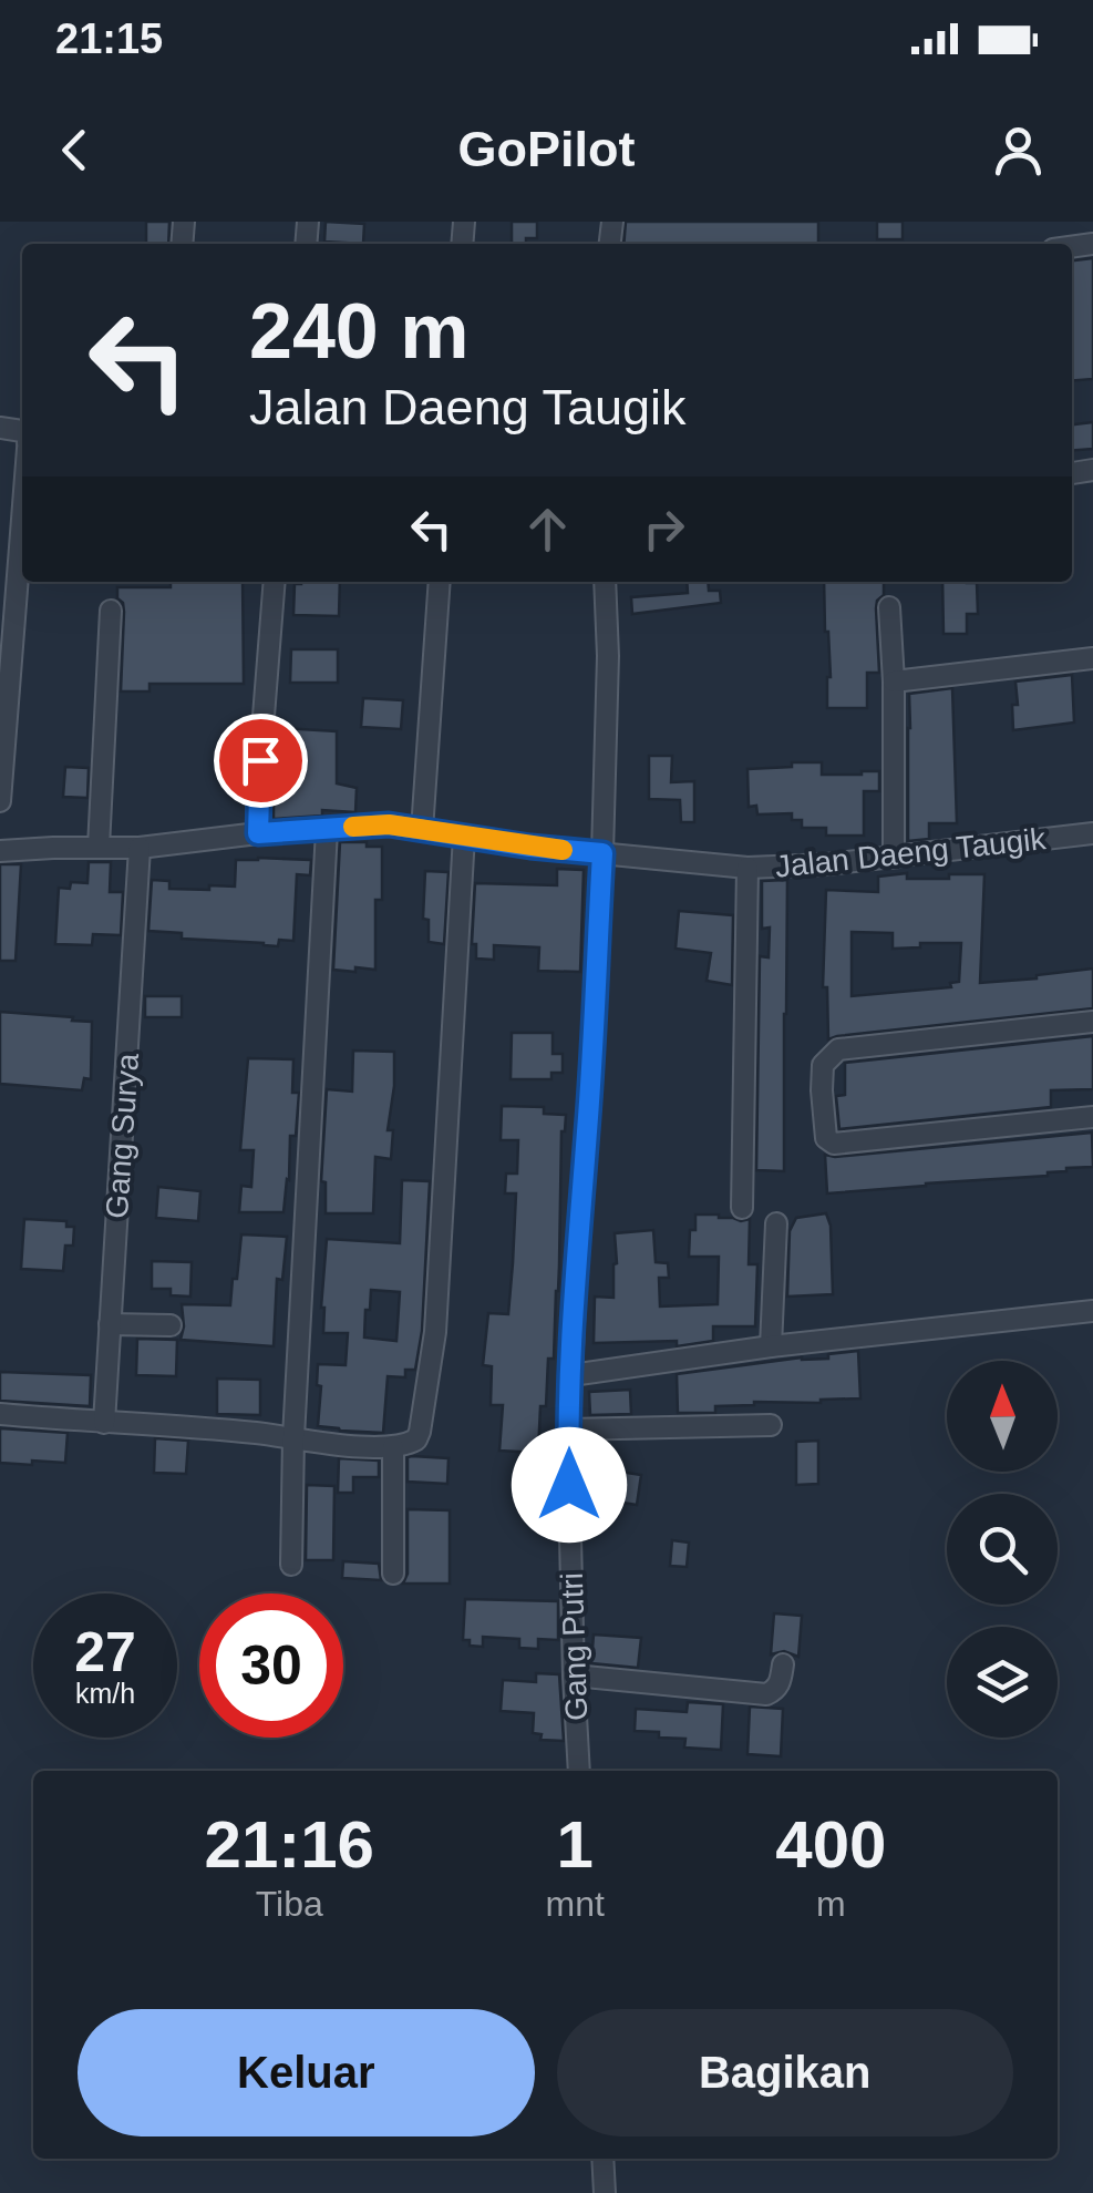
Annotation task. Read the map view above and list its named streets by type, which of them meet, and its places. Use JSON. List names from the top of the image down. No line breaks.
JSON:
{"streets":{"street":["Jalan Daeng Taugik","Gang Surya","Gang Putri"]},"crossings":[["Jalan Daeng Taugik","Gang Surya"],["Jalan Daeng Taugik","Gang Putri"]],"north":"top","page":{"status":"21:15","header":"GoPilot","turn":["240 m","Jalan Daeng Taugik"],"speed":"27 km/h","limit":"30","eta":["21:16","Tiba","1","mnt","400","m"],"buttons":["Keluar","Bagikan"]}}
